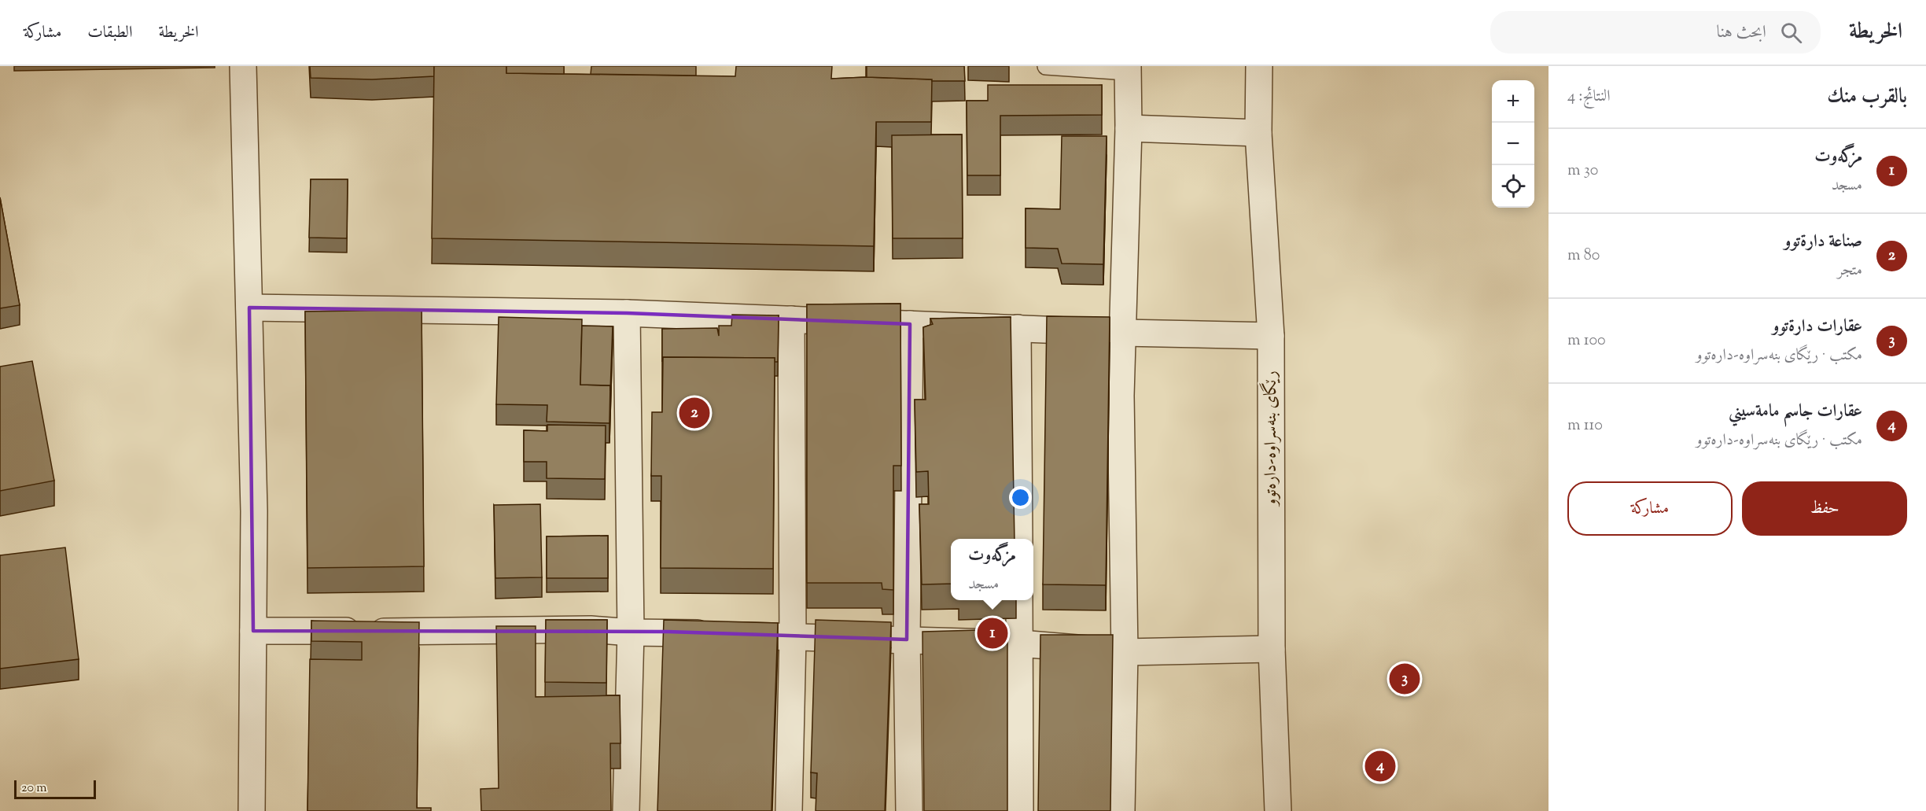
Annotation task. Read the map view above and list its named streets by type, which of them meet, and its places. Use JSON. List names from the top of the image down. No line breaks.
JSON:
{"streets":{"street":["رێگای بنەسراوە-دارەتوو"]},"scale_bar":"20 m","page":{"header":"الخريطة","search":"ابحث هنا","nav":["الخريطة","الطبقات","مشاركة"],"heading":["بالقرب منك","النتائج: 4"],"map_buttons":["+","−"],"list":[{"mark":"1","name":"مزگەوت","note":"مسجد","value":"30 m"},{"mark":"2","name":"صناعة دارةتوو","note":"متجر","value":"80 m"},{"mark":"3","name":"عقارات دارةتوو","note":"مكتب · رێگای بنەسراوە-دارەتوو","value":"100 m"},{"mark":"4","name":"عقارات جاسم مامةسيني","note":"مكتب · رێگای بنەسراوە-دارەتوو","value":"110 m"}],"pins":["2","1","3","4"],"buttons":["حفظ","مشاركة"],"popup":["مزگەوت","مسجد"],"scale":"20 m"}}
